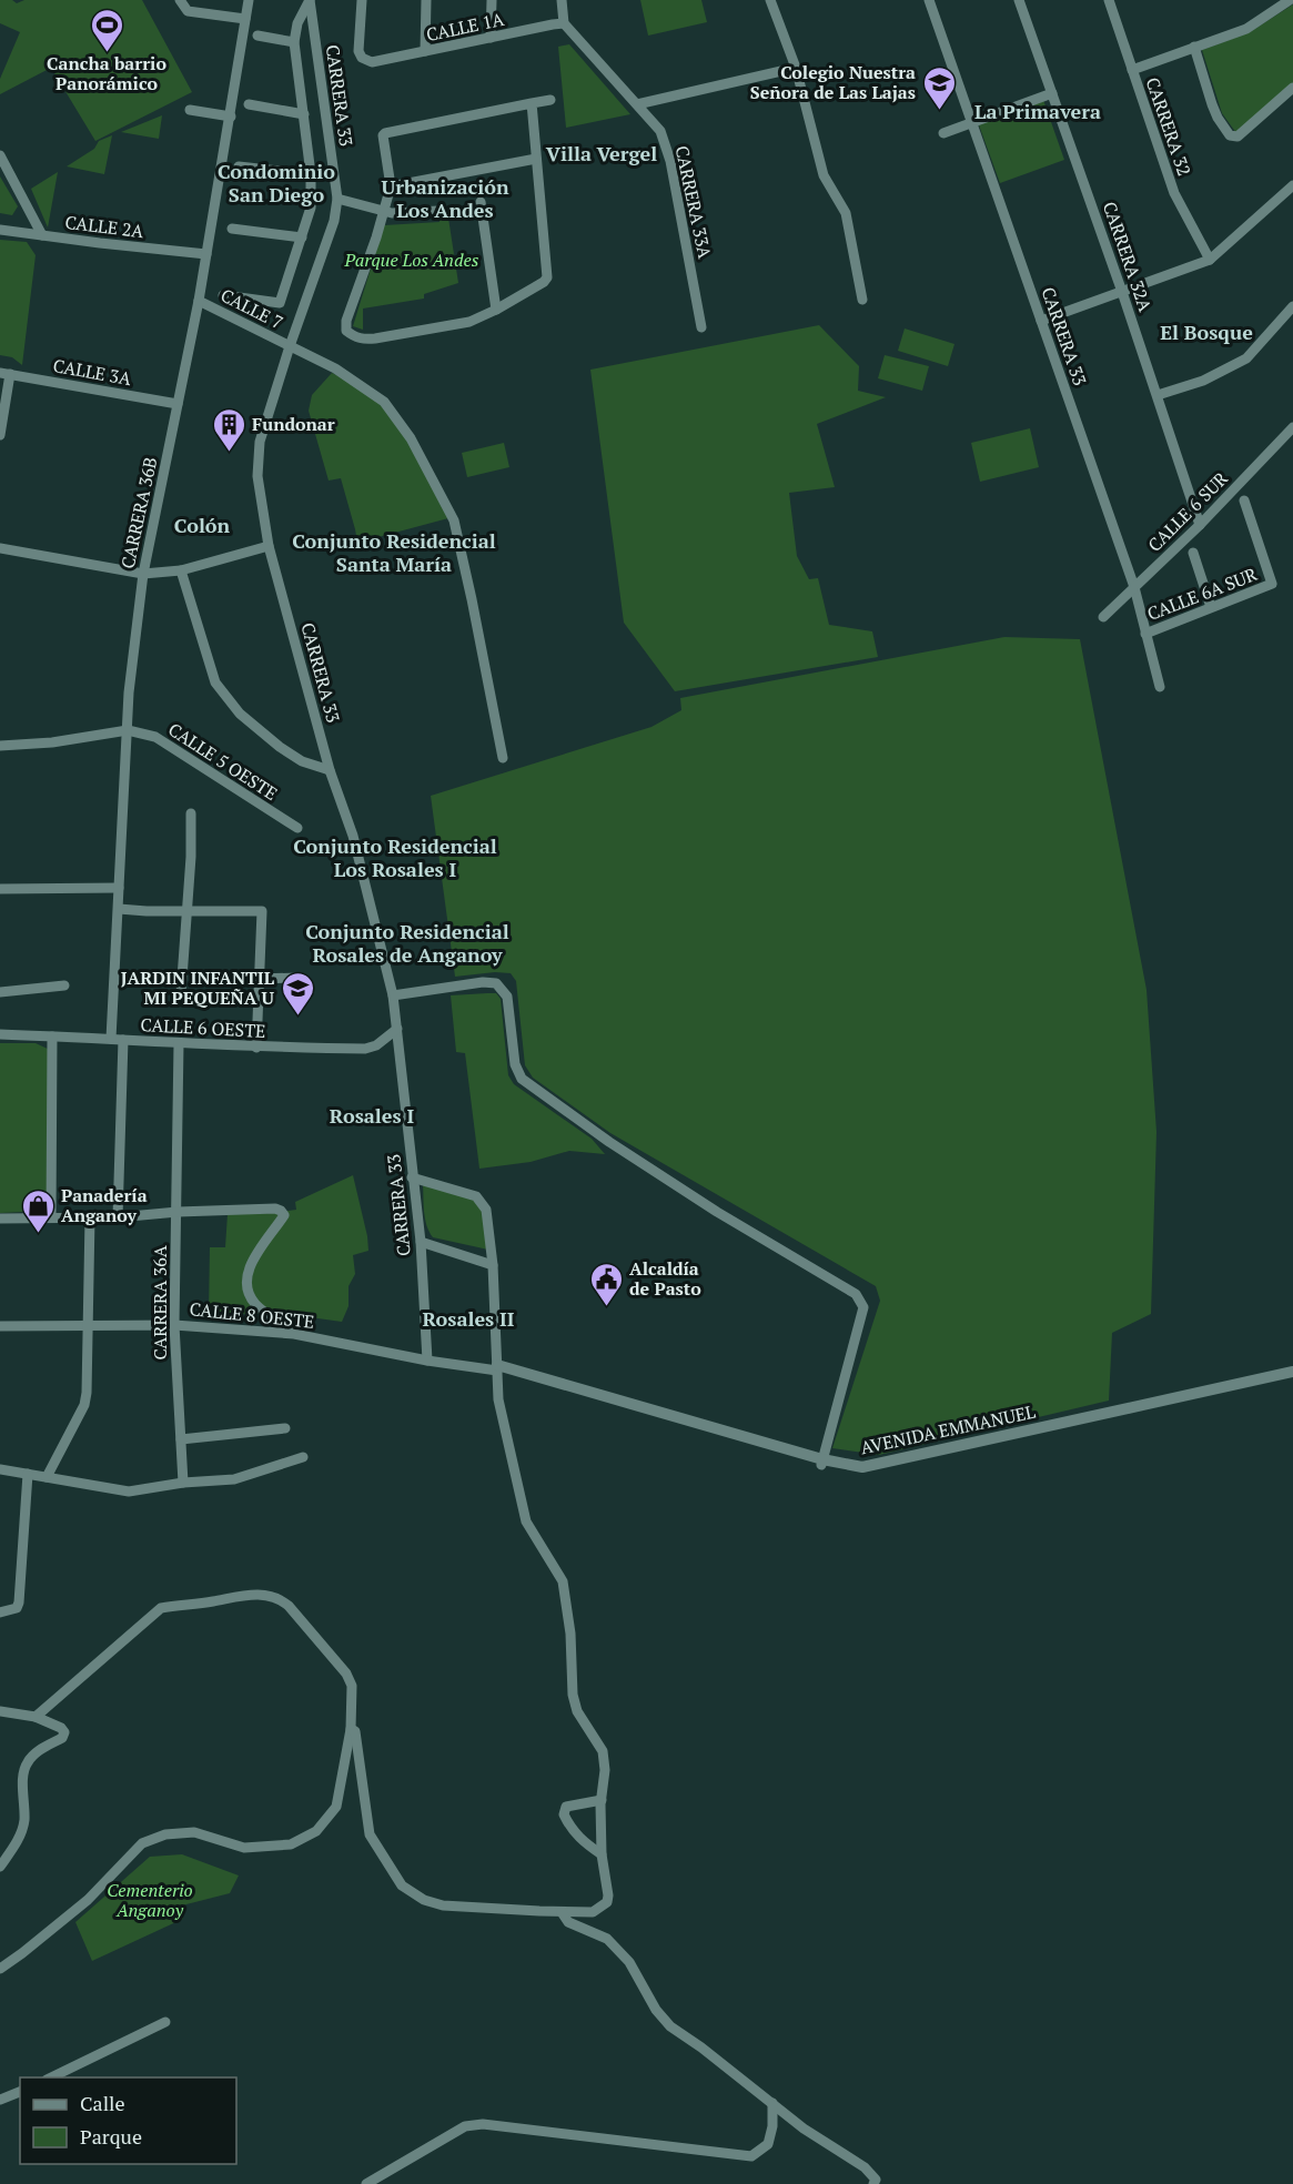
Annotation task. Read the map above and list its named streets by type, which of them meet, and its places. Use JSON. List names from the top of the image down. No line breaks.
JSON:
{"streets":{"street":["CALLE 1A","CARRERA 33","CARRERA 32","CARRERA 33A","CALLE 2A","CARRERA 32A","CALLE 7","CALLE 3A","CALLE 6 SUR","CARRERA 36B","CALLE 6A SUR","CALLE 5 OESTE","CALLE 6 OESTE","CARRERA 36A","CALLE 8 OESTE","AVENIDA EMMANUEL"]},"crossings":[["CALLE 1A","CARRERA 33A"],["CARRERA 33","CALLE 7"],["CARRERA 33","CALLE 6 SUR"],["CARRERA 33","CALLE 6A SUR"],["CARRERA 33","CALLE 6 OESTE"],["CARRERA 33","CALLE 8 OESTE"],["CALLE 2A","CARRERA 36B"],["CARRERA 32A","CALLE 6 SUR"],["CALLE 7","CARRERA 36B"],["CALLE 3A","CARRERA 36B"],["CARRERA 36B","CALLE 5 OESTE"],["CARRERA 36B","CALLE 6 OESTE"],["CALLE 6 OESTE","CARRERA 36A"],["CARRERA 36A","CALLE 8 OESTE"],["CALLE 8 OESTE","AVENIDA EMMANUEL"]],"districts":["La Primavera","Villa Vergel","Condominio San Diego","Urbanización Los Andes","El Bosque","Colón","Conjunto Residencial Santa María","Conjunto Residencial Los Rosales I","Conjunto Residencial Rosales de Anganoy","Rosales I","Rosales II"],"parks":["Parque Los Andes","Cementerio Anganoy"],"places":{"sports":["Cancha barrio Panorámico"],"school or university":["Colegio Nuestra Señora de Las Lajas","JARDIN INFANTIL MI PEQUEÑA U"],"building":["Fundonar"],"shop":["Panadería Anganoy"],"public building":["Alcaldía de Pasto"]},"legend":["Calle","Parque"]}
